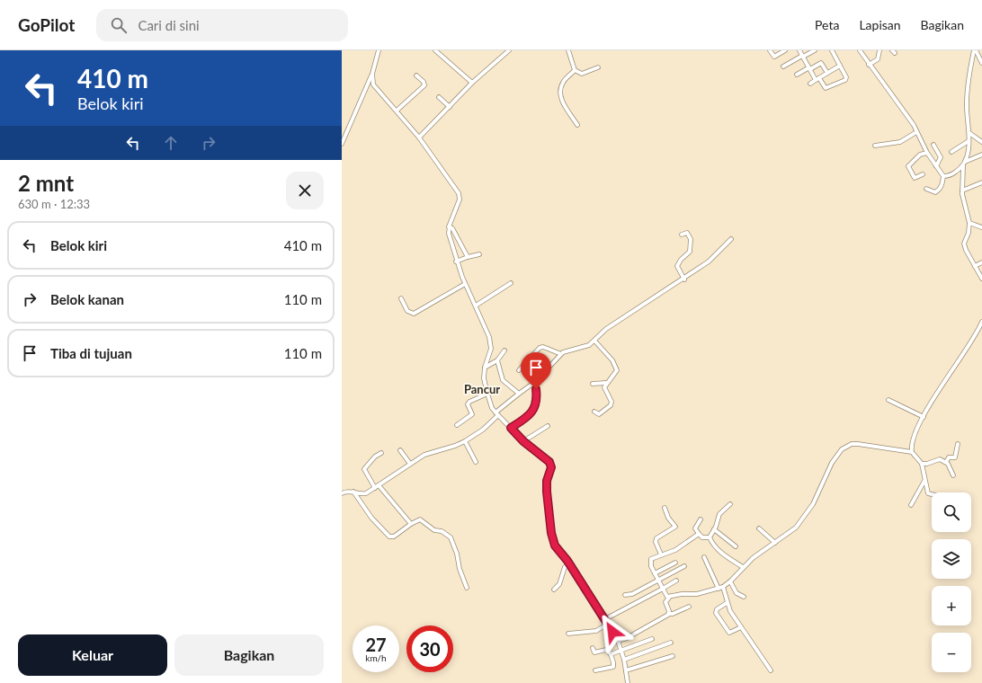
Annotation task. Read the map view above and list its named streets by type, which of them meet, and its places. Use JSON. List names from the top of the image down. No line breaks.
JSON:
{"districts":["Pancur"],"page":{"header":"GoPilot","search":"Cari di sini","nav":["Peta","Lapisan","Bagikan"],"turn":["410 m","Belok kiri"],"heading":["2 mnt","630 m · 12:33"],"list":[{"name":"Belok kiri","value":"410 m"},{"name":"Belok kanan","value":"110 m"},{"name":"Tiba di tujuan","value":"110 m"}],"map_buttons":["+","−"],"speed":"27 km/h","limit":"30","buttons":["Keluar","Bagikan"]}}
